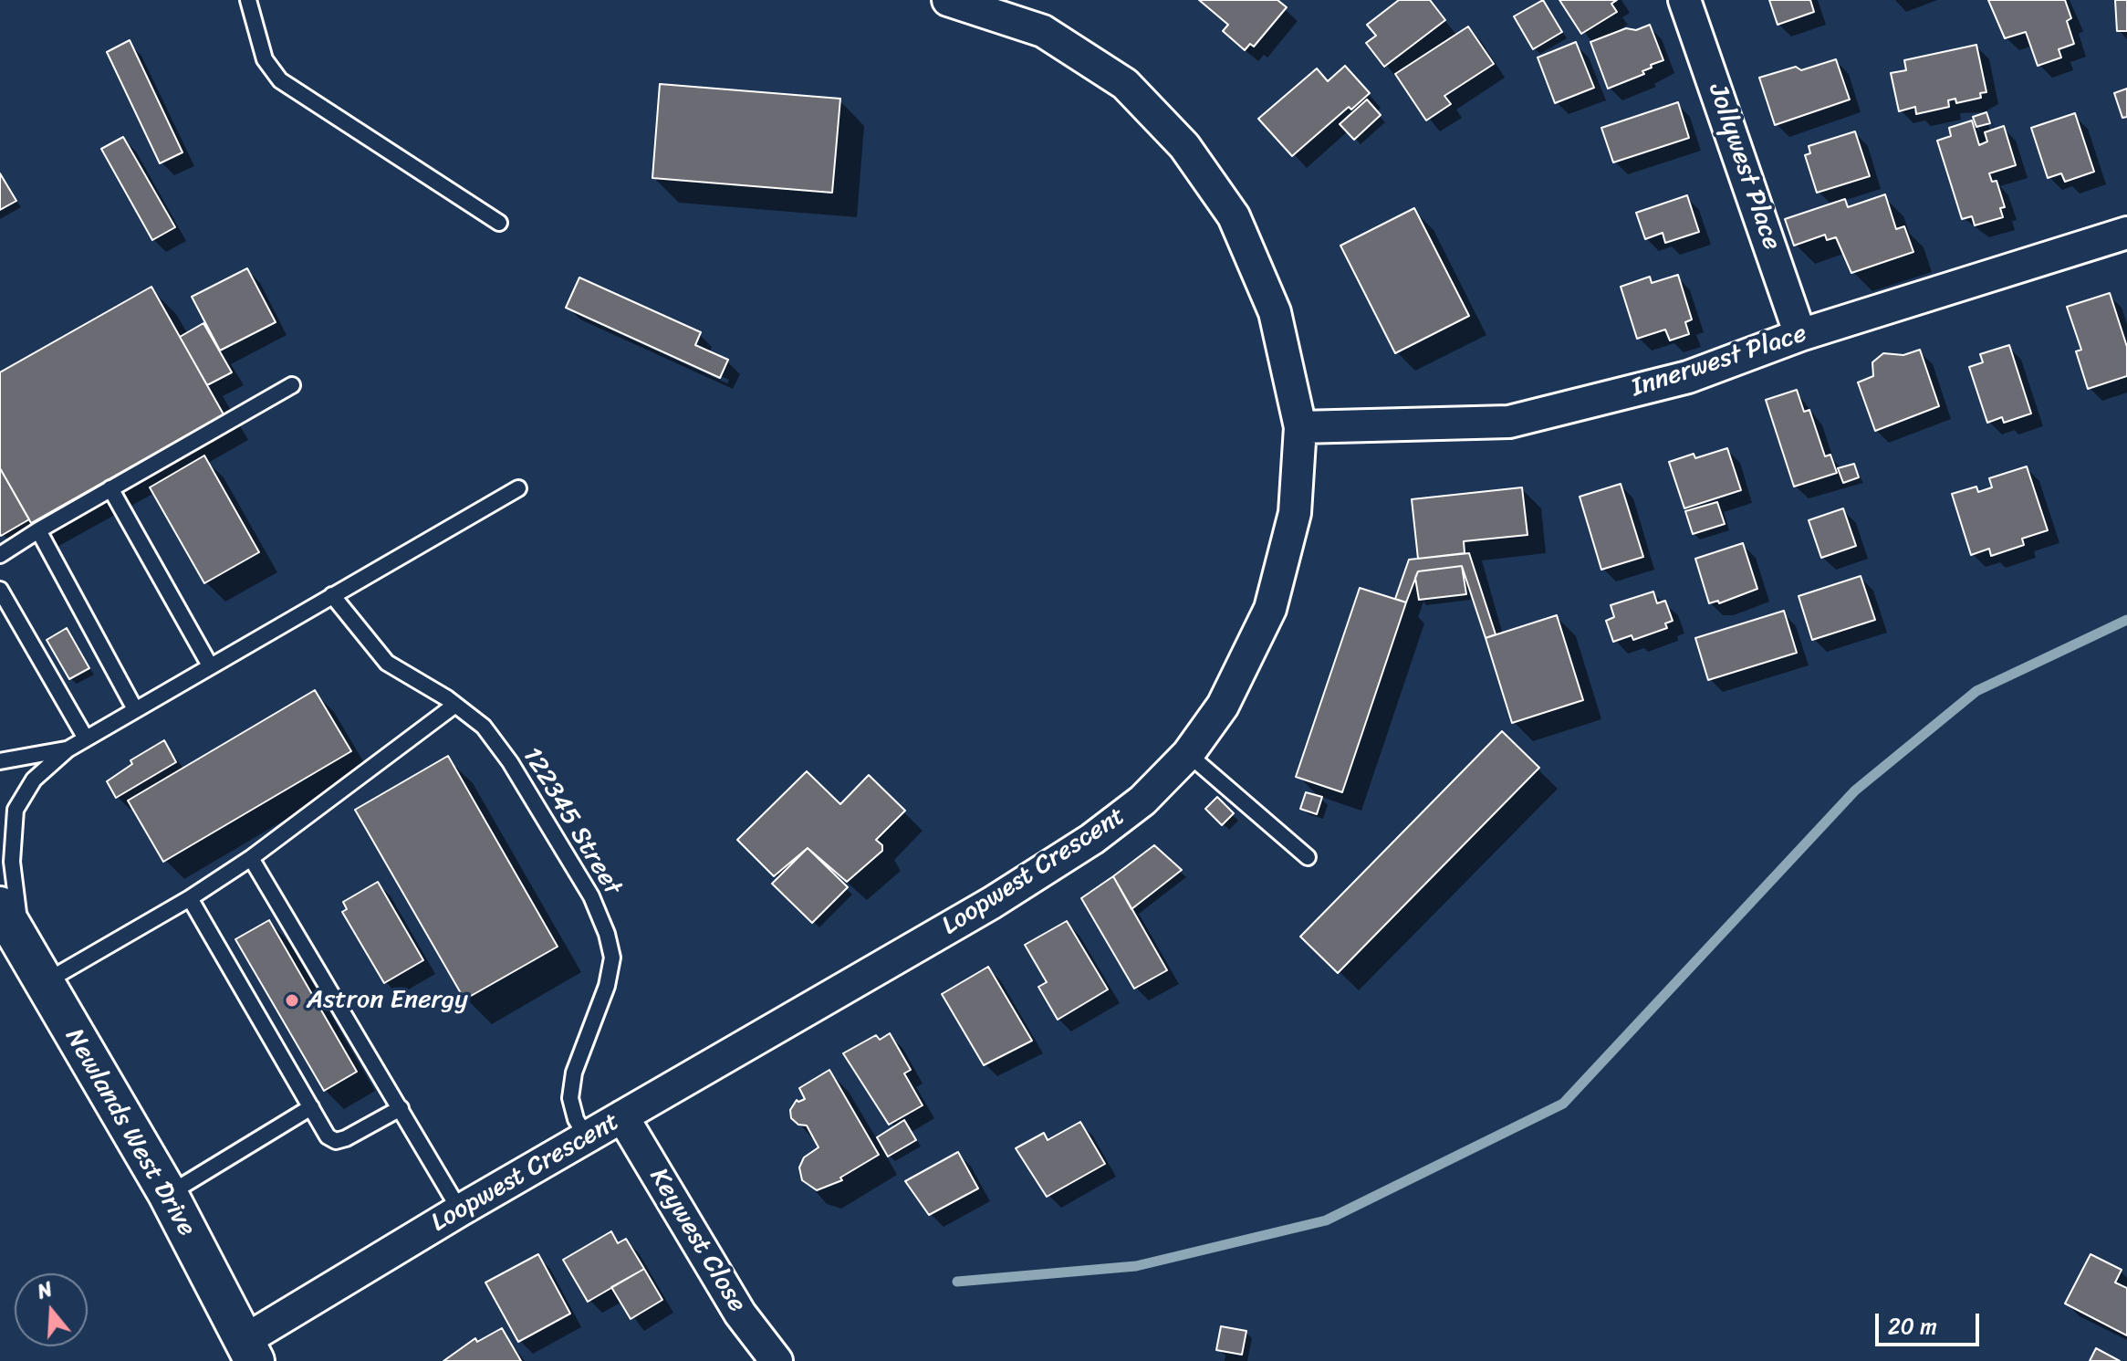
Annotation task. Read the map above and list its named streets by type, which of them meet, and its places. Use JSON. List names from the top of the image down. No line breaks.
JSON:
{"streets":{"street":["Jollywest Place","Innerwest Place","Loopwest Crescent","Newlands West Drive","Keywest Close"],"lane":["122345 Street"]},"crossings":[["Jollywest Place","Innerwest Place"],["Innerwest Place","Loopwest Crescent"],["122345 Street","Loopwest Crescent"],["Loopwest Crescent","Newlands West Drive"],["Loopwest Crescent","Keywest Close"]],"places":["Astron Energy"],"scale_bar":"20 m","north":"top"}
